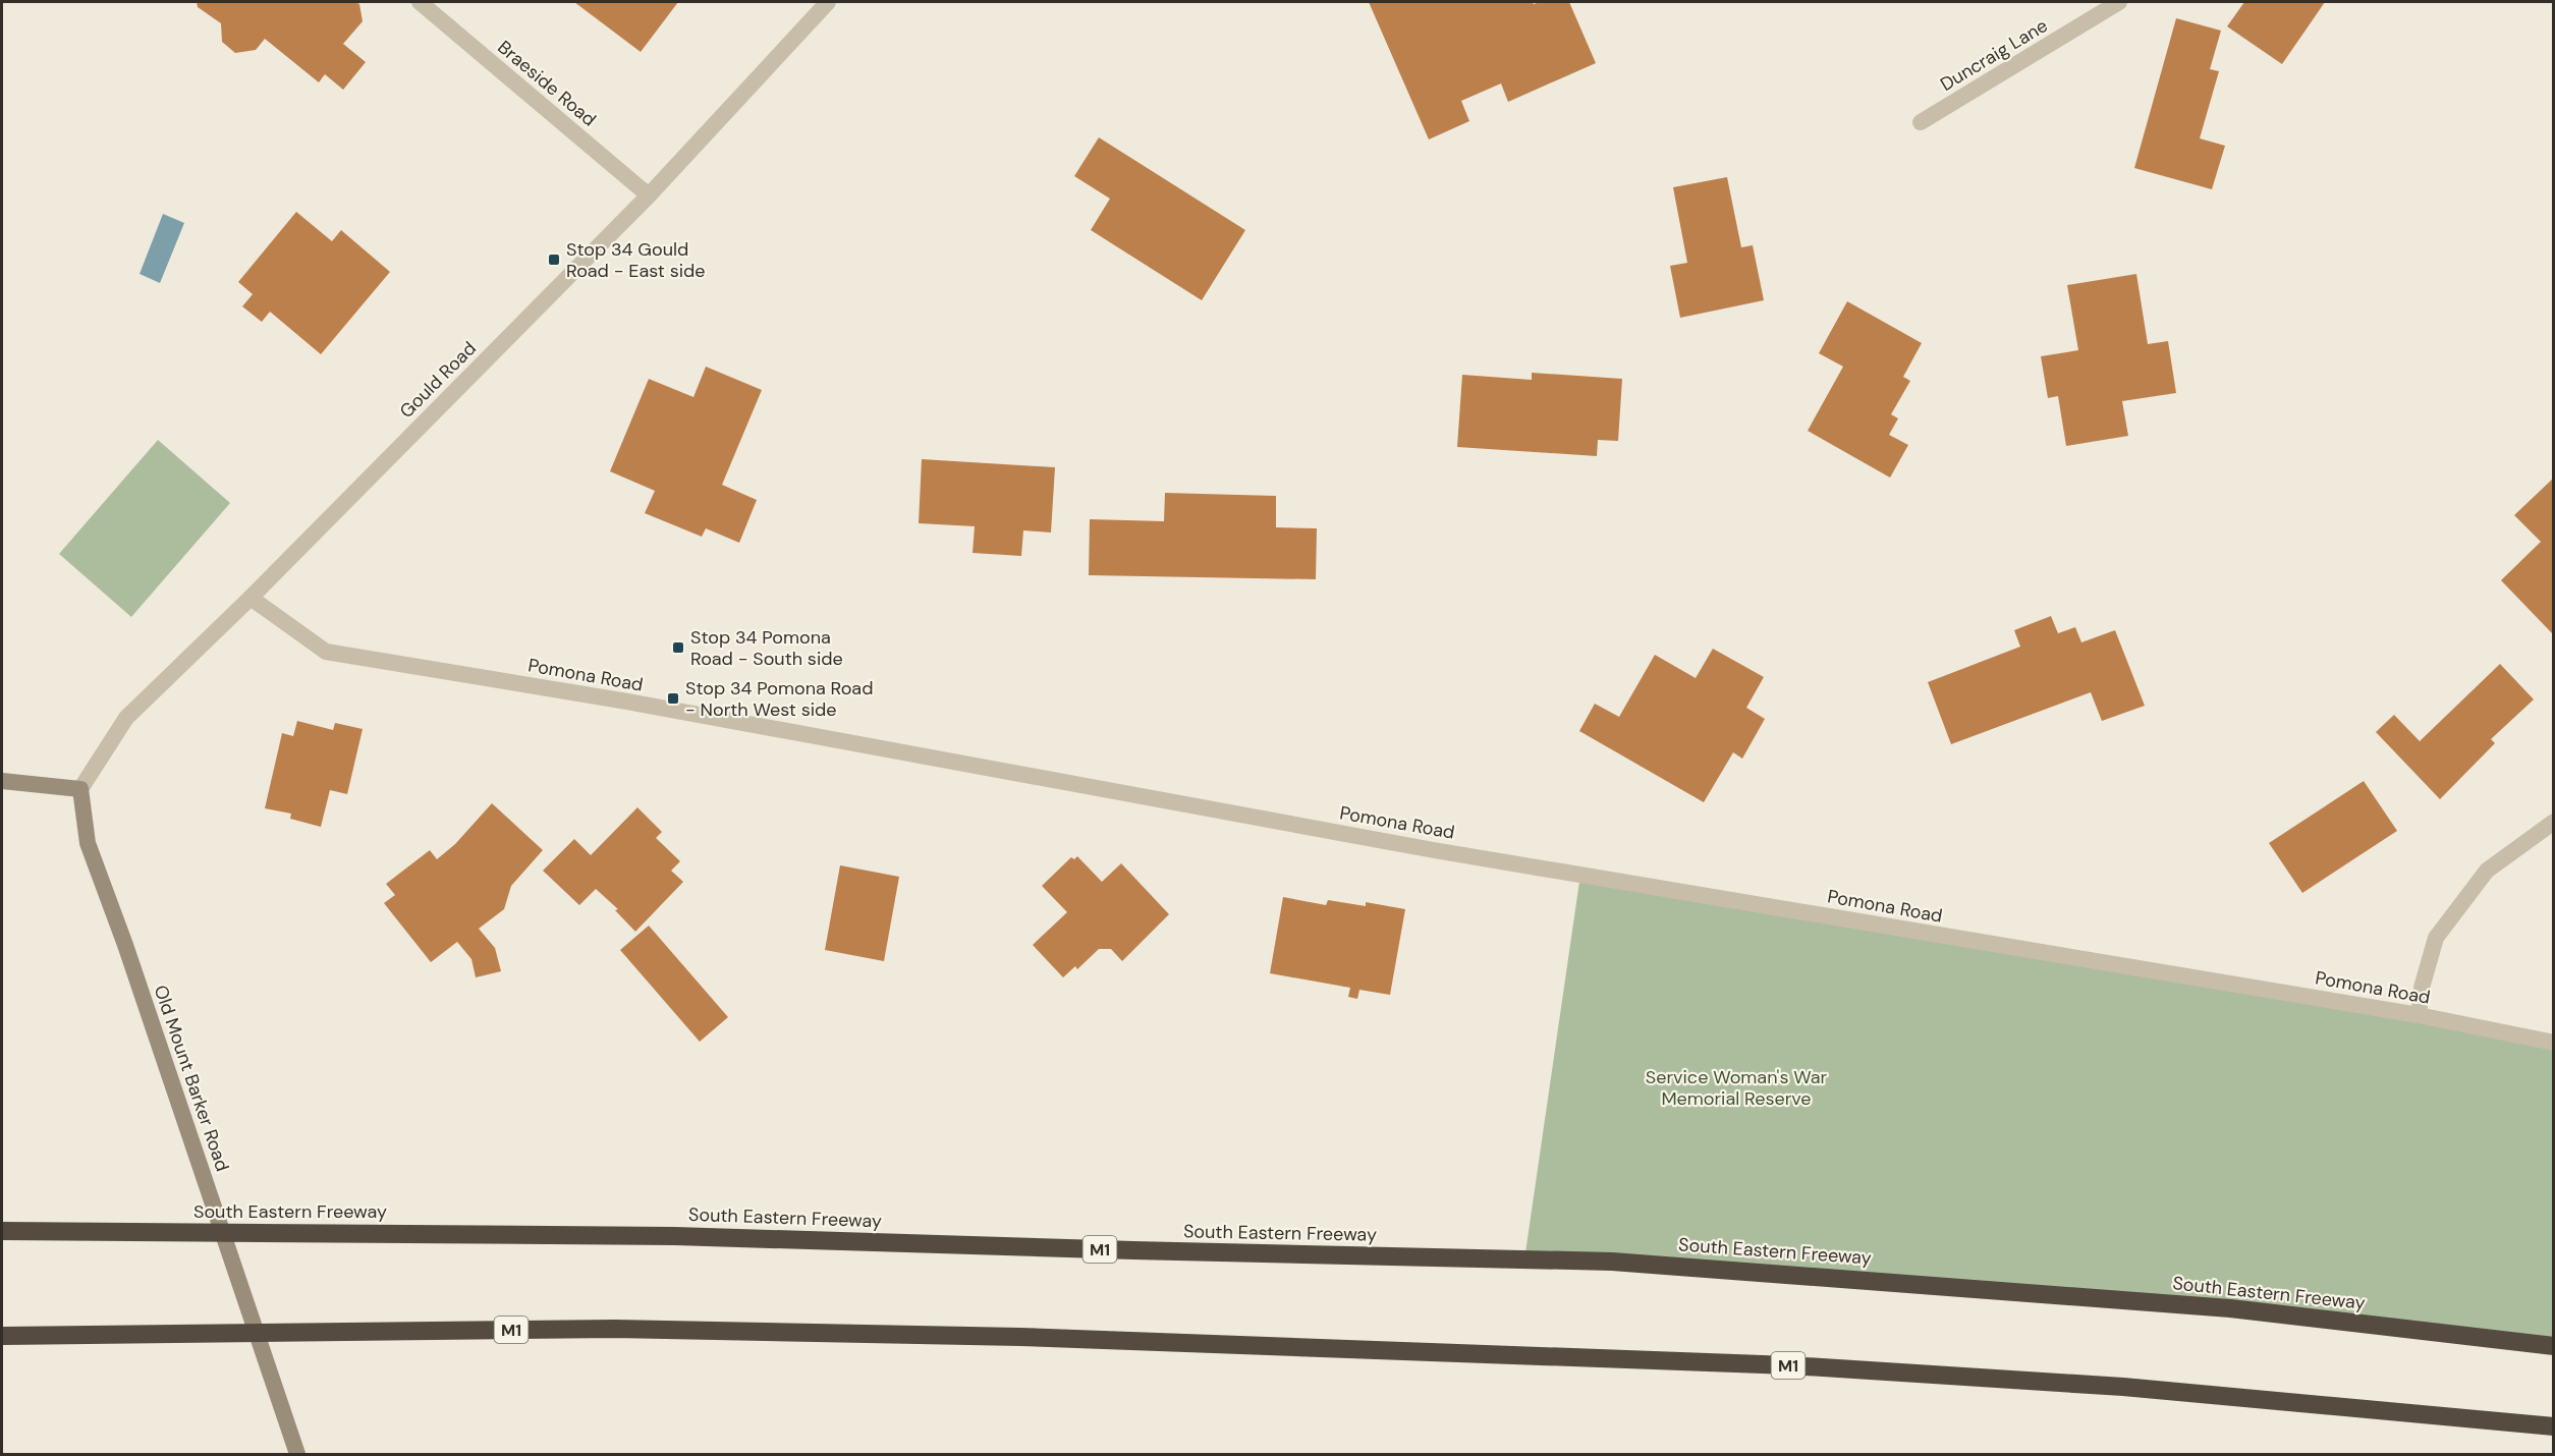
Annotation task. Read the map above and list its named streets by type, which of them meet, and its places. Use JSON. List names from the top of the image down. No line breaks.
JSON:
{"streets":{"highway":["South Eastern Freeway","M1"],"main road":["Old Mount Barker Road"],"street":["Duncraig Lane","Braeside Road","Gould Road","Pomona Road"]},"crossings":[["Braeside Road","Gould Road"],["Gould Road","Pomona Road"],["Gould Road","Old Mount Barker Road"]],"parks":["Service Woman's War Memorial Reserve"],"places":{"transit":["Stop 34 Gould Road - East side","Stop 34 Pomona Road - South side","Stop 34 Pomona Road - North West side"]}}
